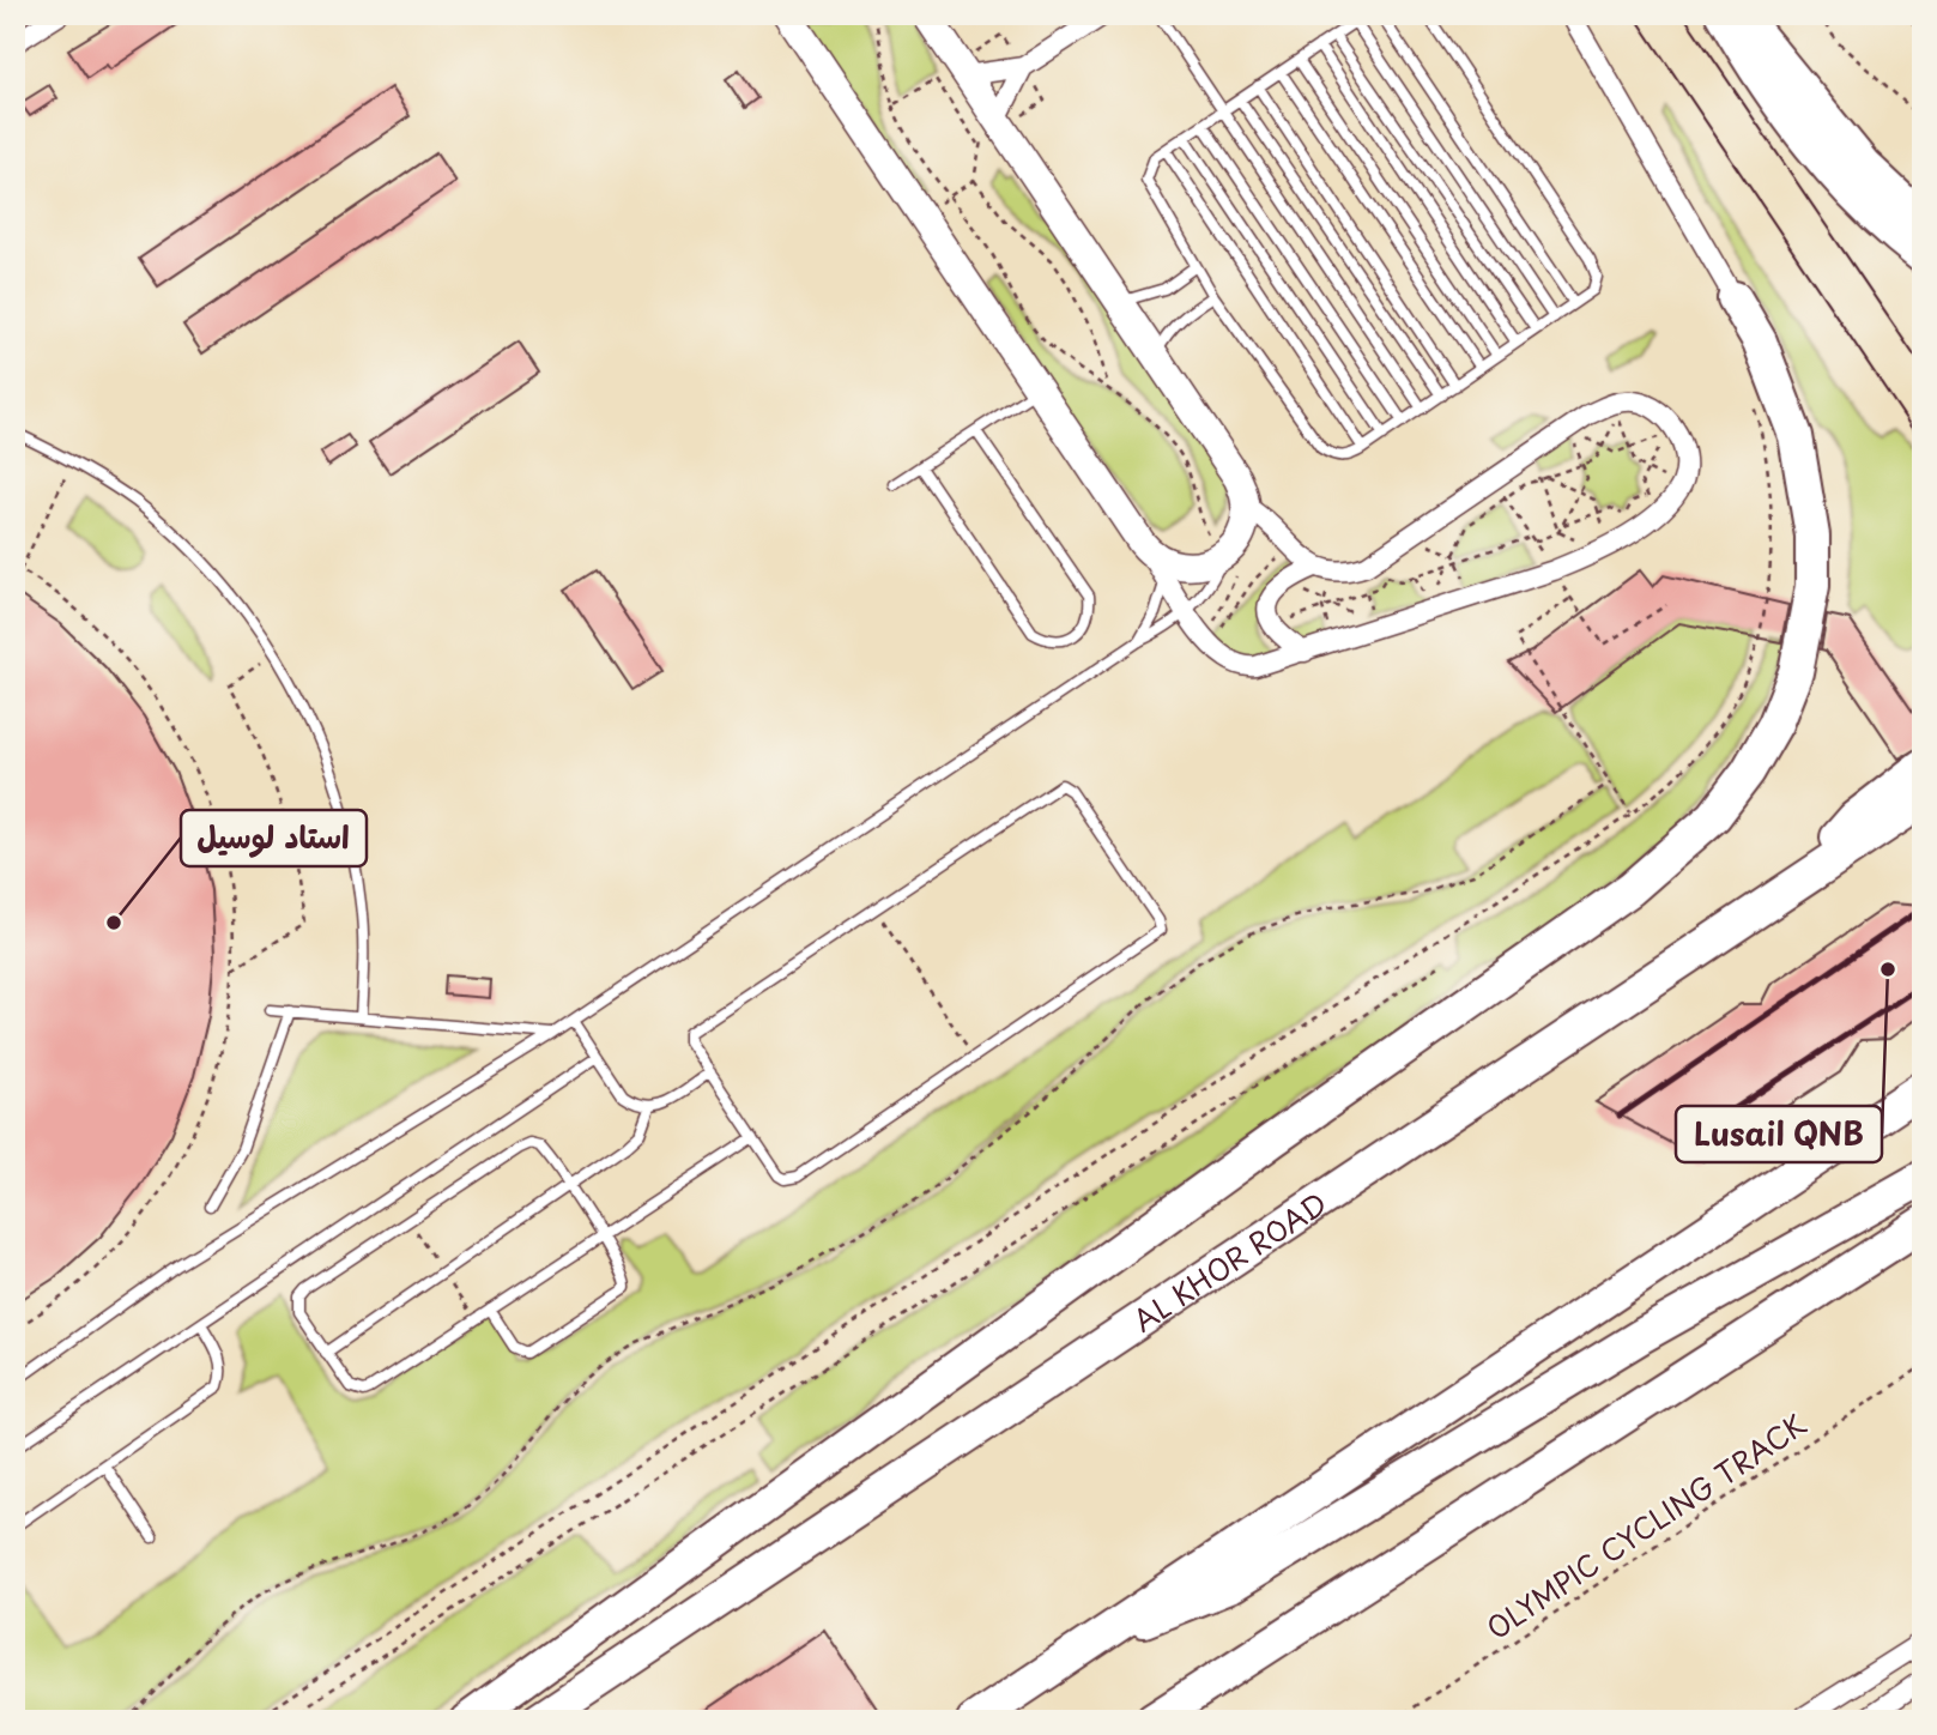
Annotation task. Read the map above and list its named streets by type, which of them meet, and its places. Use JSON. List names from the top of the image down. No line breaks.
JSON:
{"streets":{"highway":["AL KHOR ROAD"],"path":["OLYMPIC CYCLING TRACK"]},"places":["استاد لوسيل","Lusail QNB"]}
